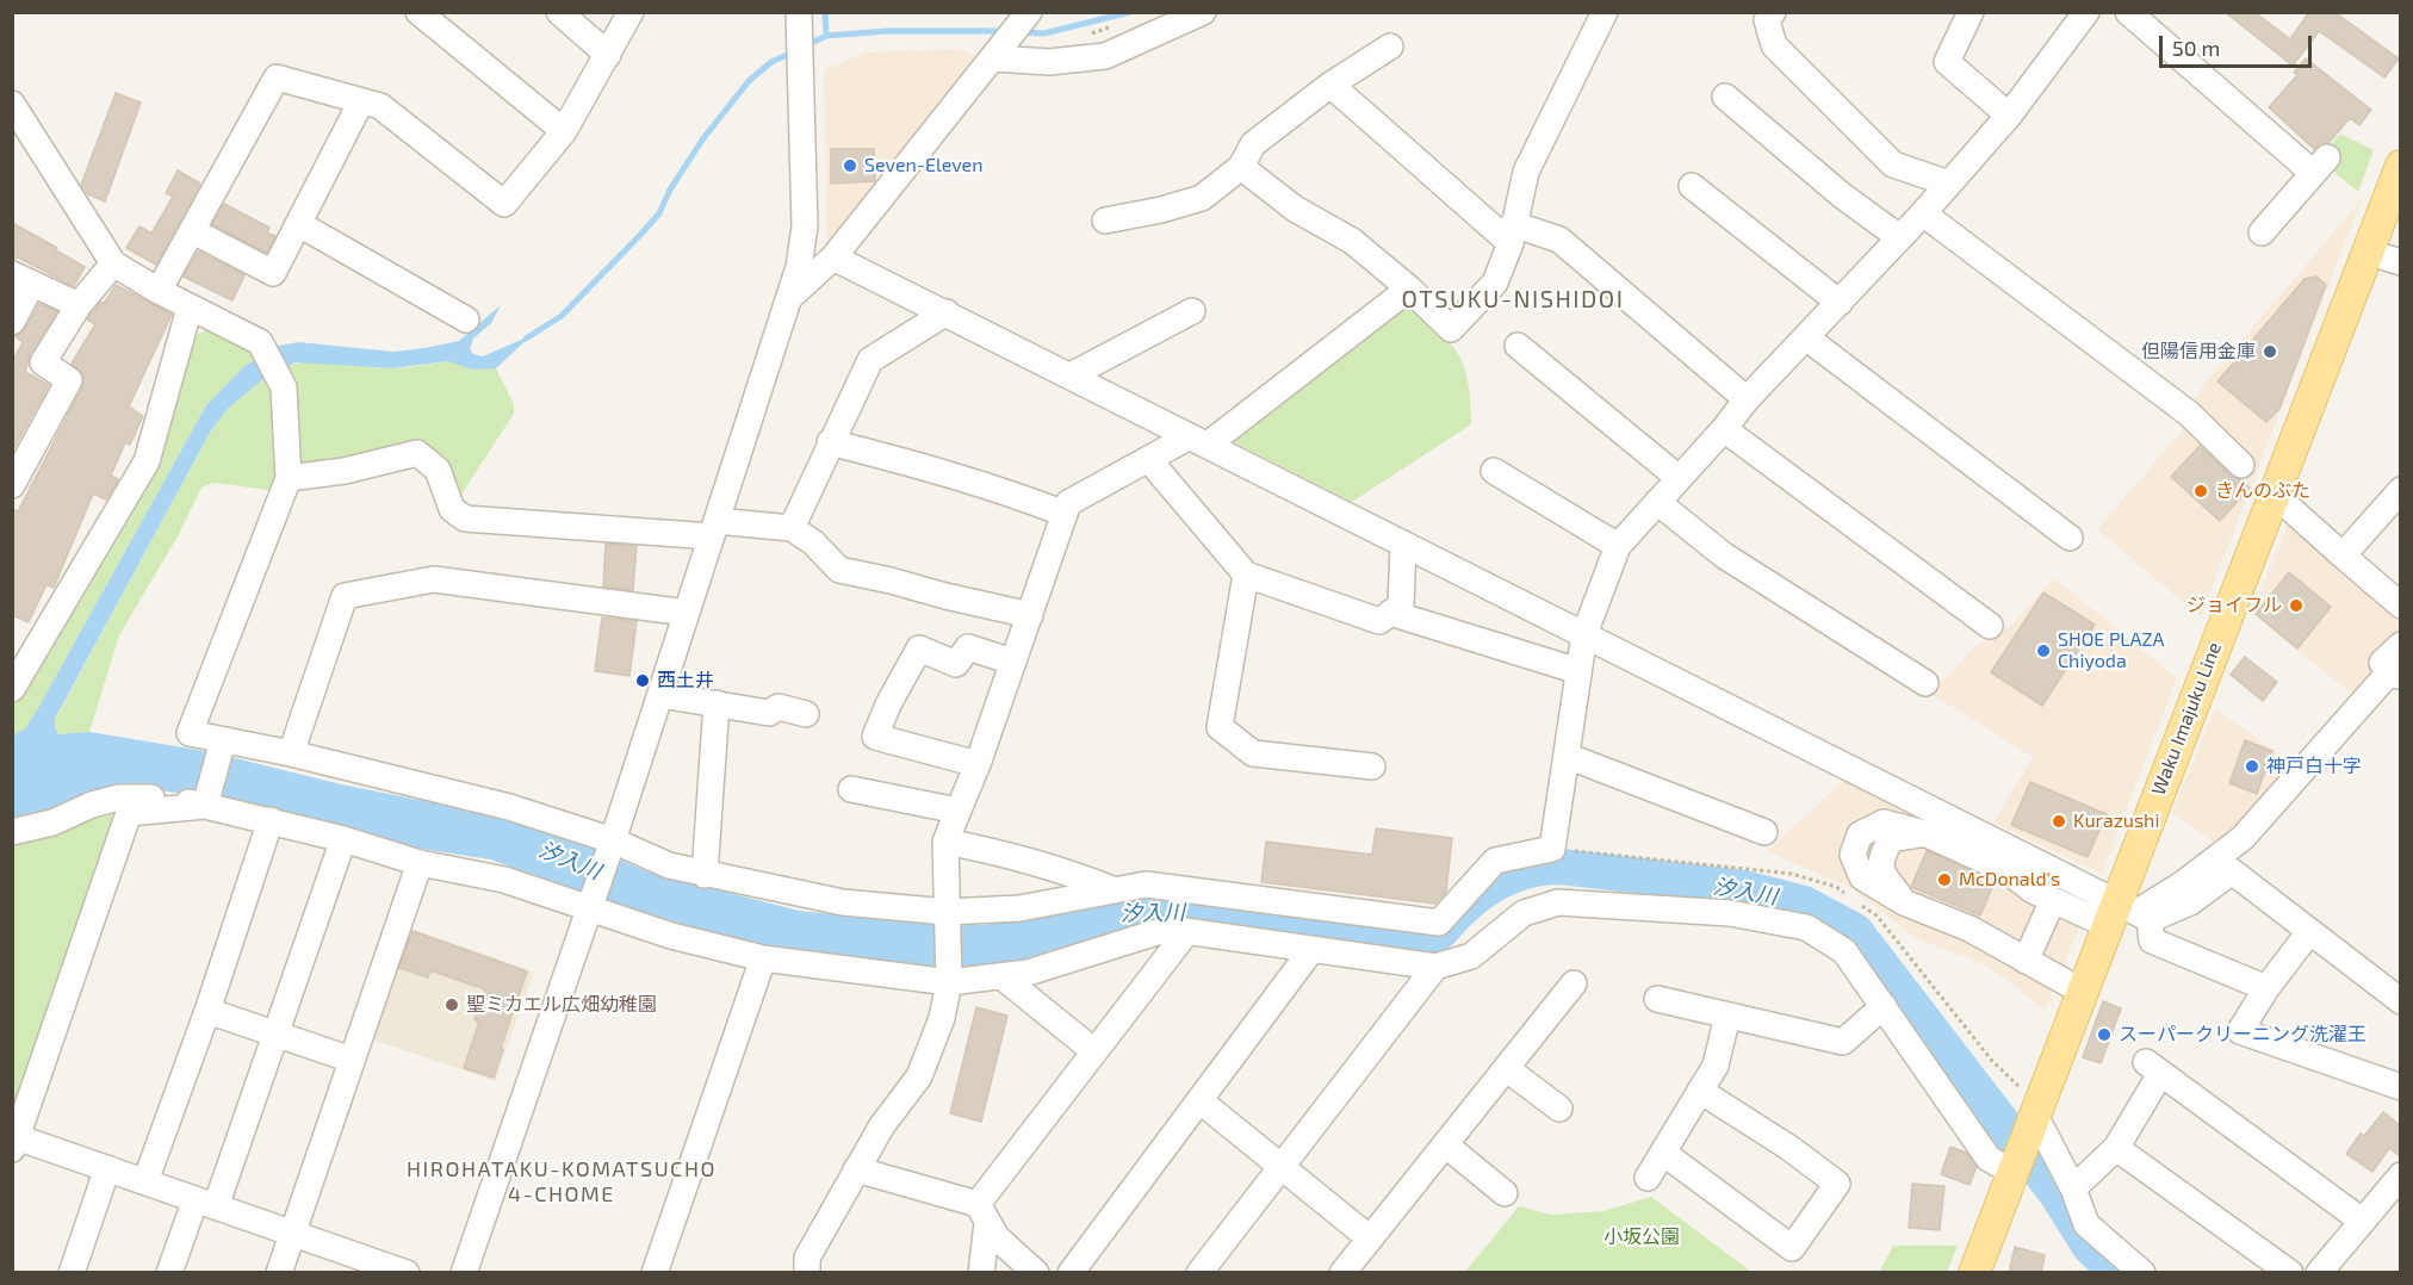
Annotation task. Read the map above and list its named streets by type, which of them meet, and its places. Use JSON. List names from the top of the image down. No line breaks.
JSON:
{"streets":{"main road":["Waku Imajuku Line"]},"districts":["OTSUKU-NISHIDOI","HIROHATAKU-KOMATSUCHO 4-CHOME"],"water":["汐入川"],"parks":["小坂公園"],"places":["Seven-Eleven","但陽信用金庫","きんのぶた","ジョイフル","SHOE PLAZA Chiyoda","西土井","神戸白十字","Kurazushi","McDonald's","聖ミカエル広畑幼稚園","スーパークリーニング洗濯王"],"scale_bar":"50 m"}
